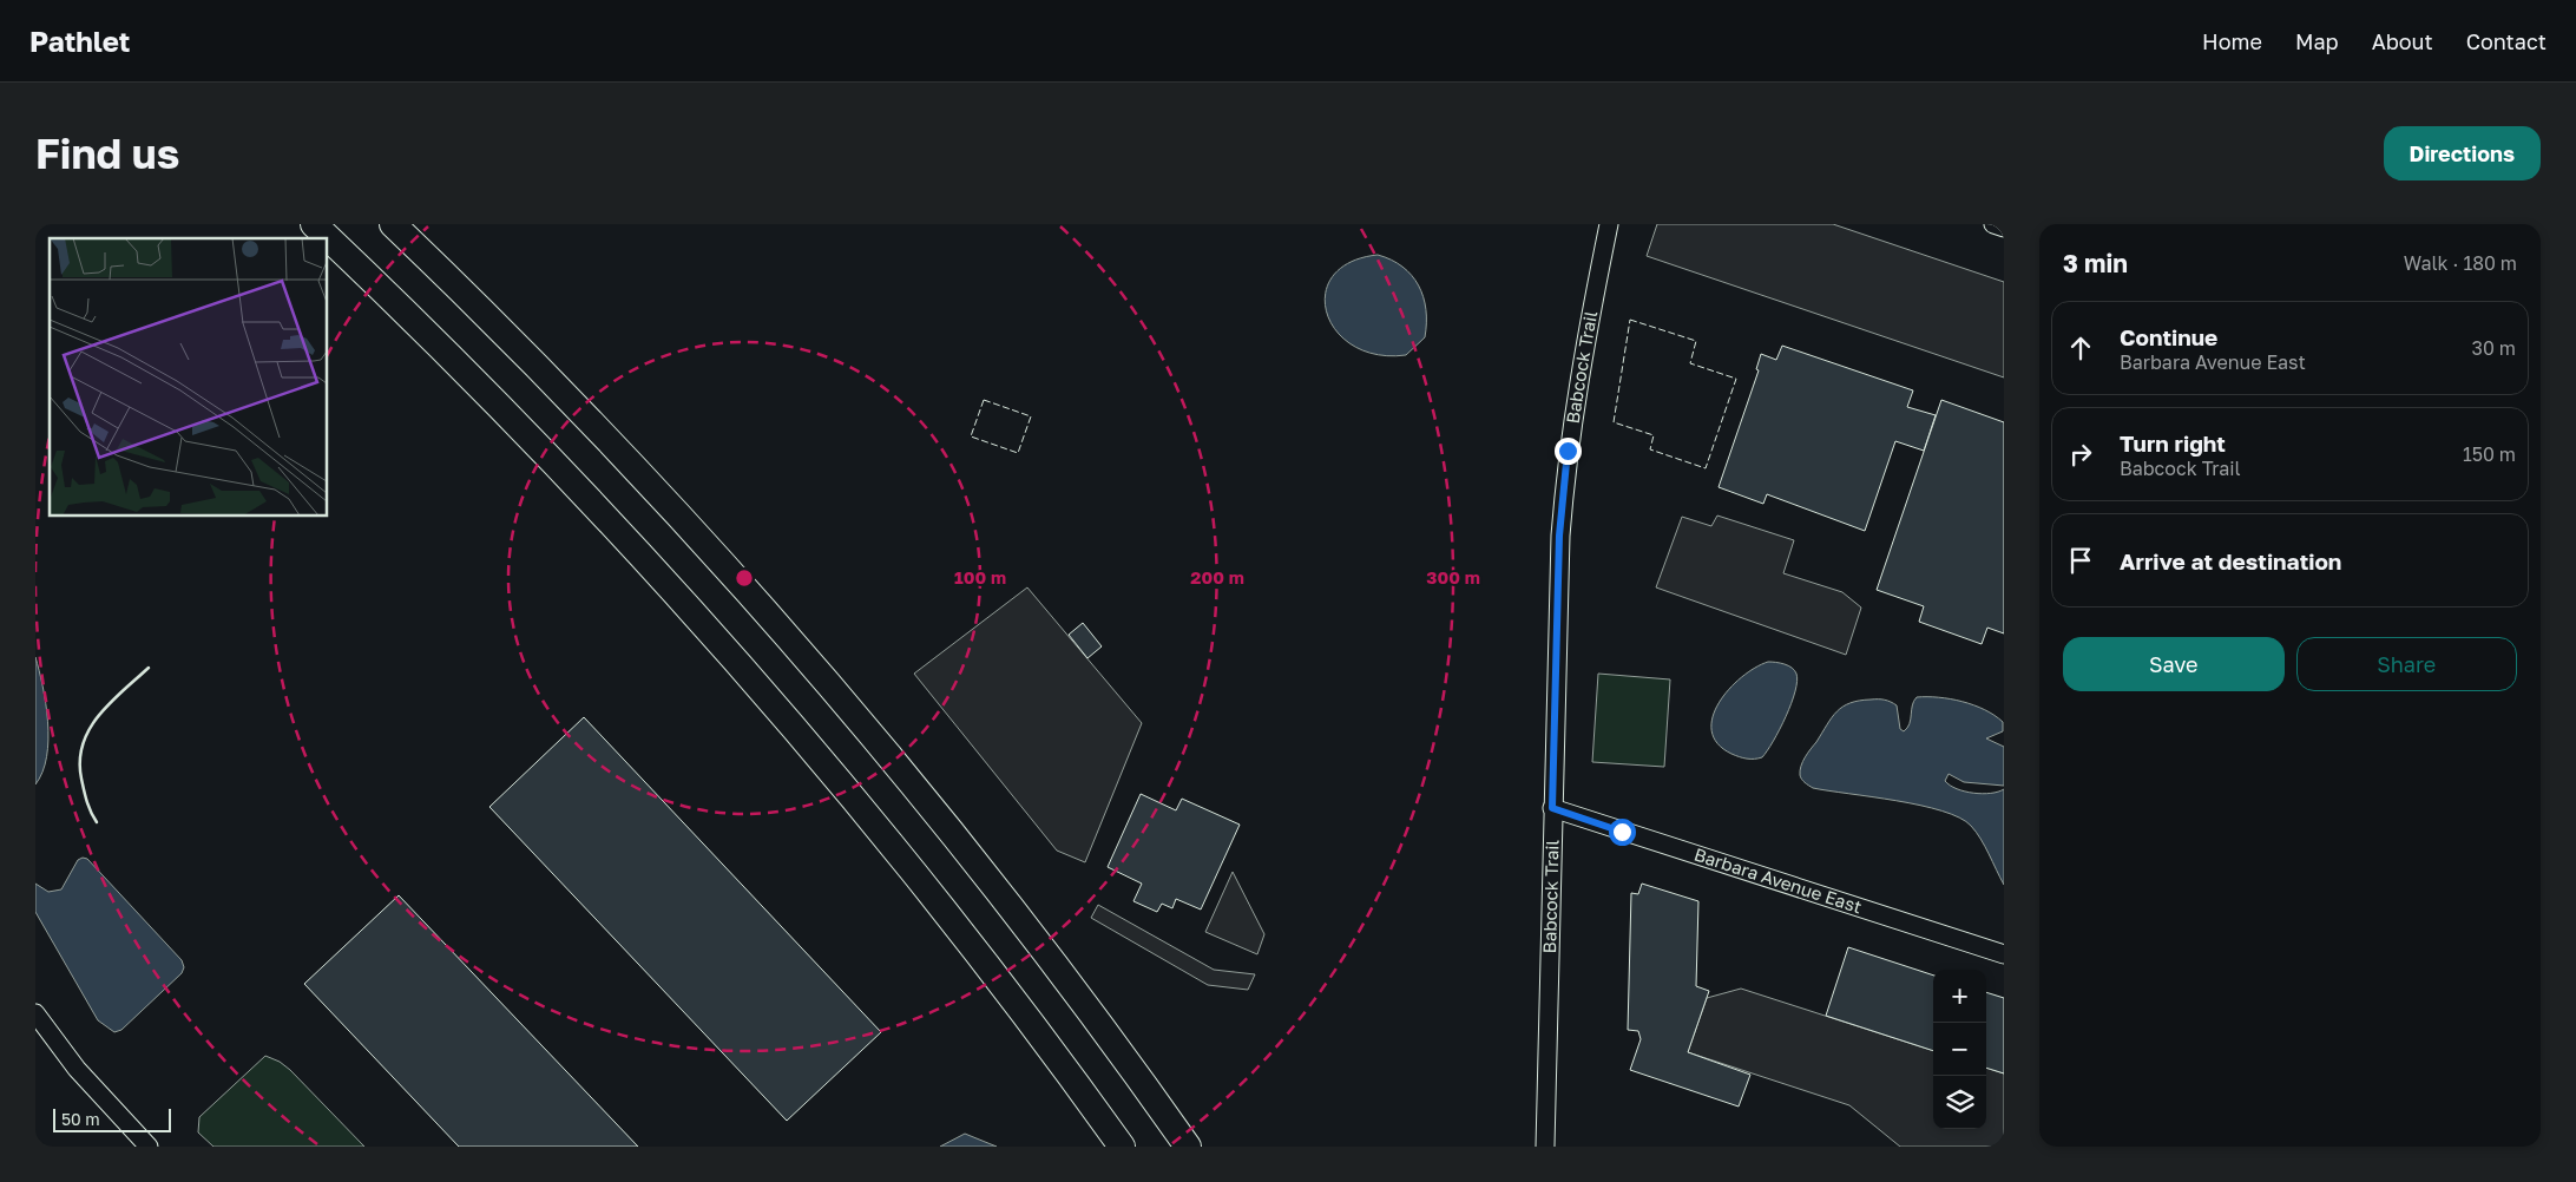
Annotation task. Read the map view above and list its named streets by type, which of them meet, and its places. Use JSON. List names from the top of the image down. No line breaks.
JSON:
{"streets":{"street":["Babcock Trail","Barbara Avenue East"]},"crossings":[["Babcock Trail","Barbara Avenue East"]],"scale_bar":"50 m","page":{"header":"Pathlet","nav":["Home","Map","About","Contact"],"buttons":["Directions",["Save","Share"]],"title":"Find us","heading":["3 min","Walk · 180 m"],"list":[["Continue","Barbara Avenue East","30 m"],["Turn right","Babcock Trail","150 m"],"Arrive at destination"],"map_buttons":["+","−"],"scale":"50 m"},"rings":["100 m","200 m","300 m"]}
